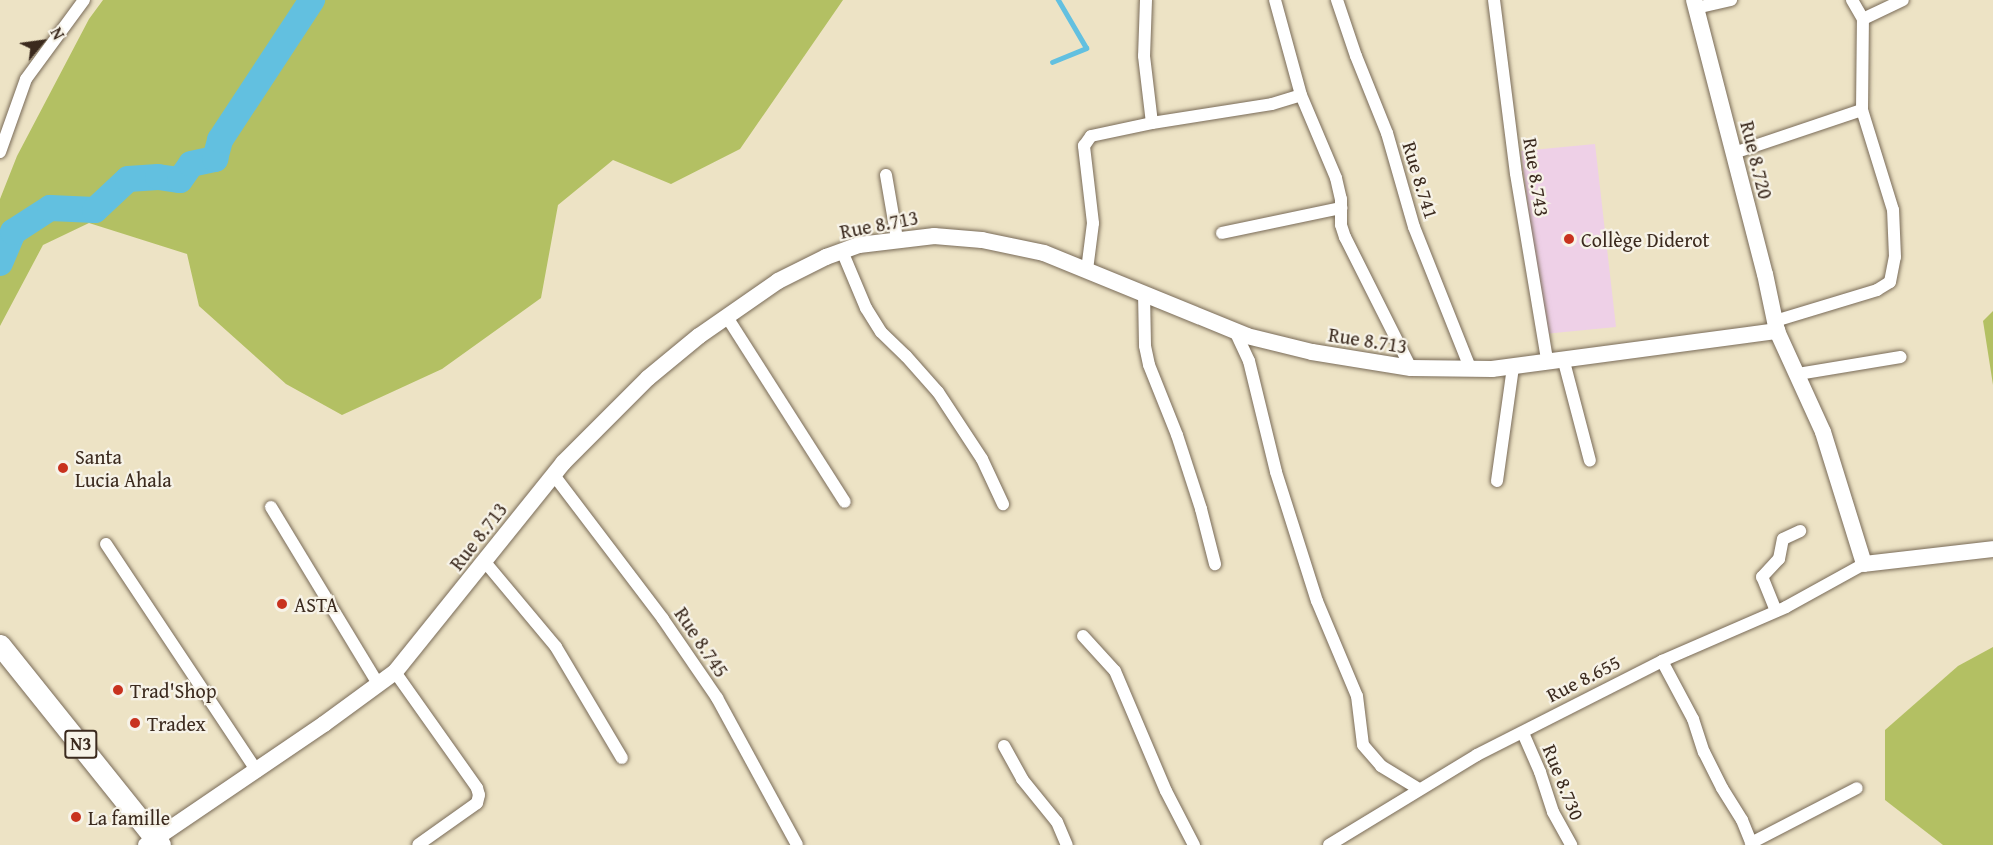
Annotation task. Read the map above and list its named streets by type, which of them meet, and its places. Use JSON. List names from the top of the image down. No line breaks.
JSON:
{"streets":{"highway":["N3"],"main road":["Rue 8.720","Rue 8.713","Rue 8.655"],"street":["Rue 8.743","Rue 8.741","Rue 8.745","Rue 8.730"]},"crossings":[["Rue 8.720","Rue 8.713"],["Rue 8.743","Rue 8.713"],["Rue 8.741","Rue 8.713"],["Rue 8.713","Rue 8.745"],["Rue 8.713","N3"],["Rue 8.655","Rue 8.730"]],"places":["Collège Diderot","Santa Lucia Ahala","ASTA","Trad'Shop","Tradex","La famille"],"north":"top right"}
